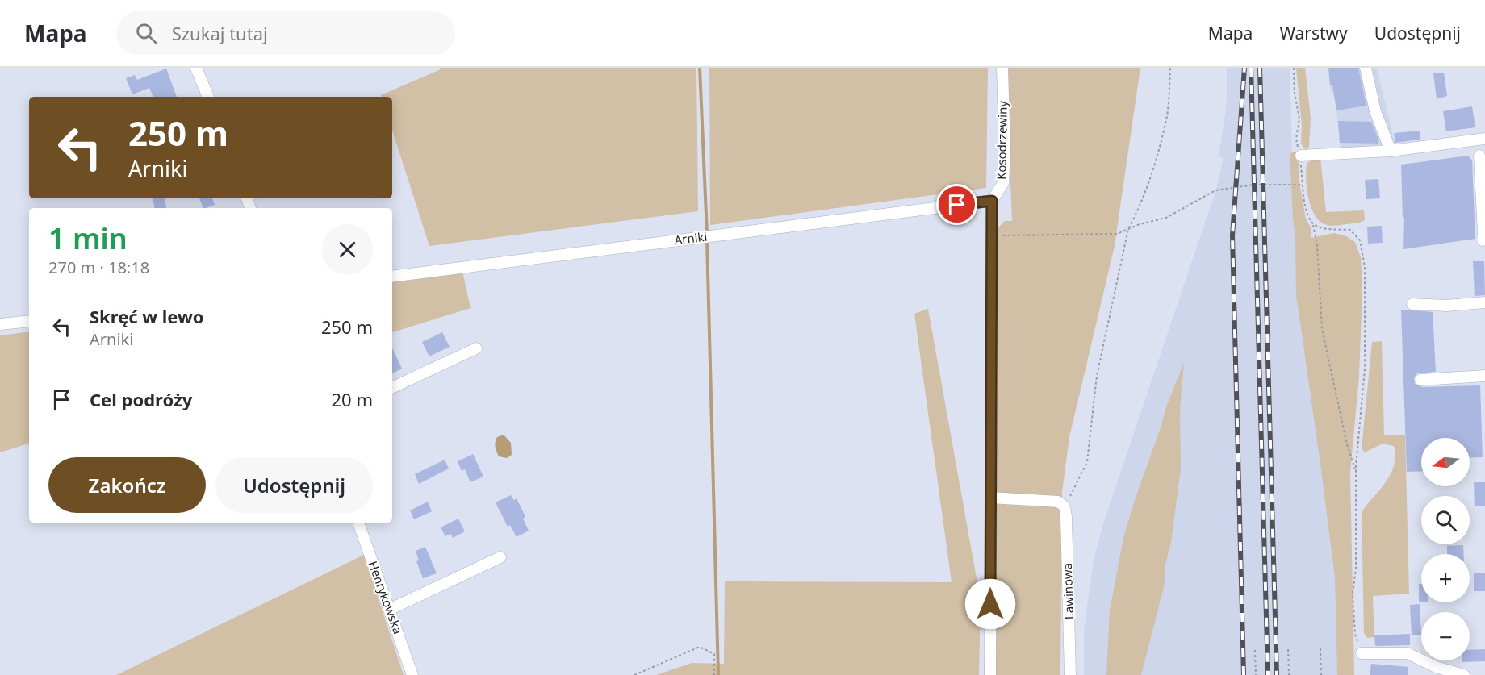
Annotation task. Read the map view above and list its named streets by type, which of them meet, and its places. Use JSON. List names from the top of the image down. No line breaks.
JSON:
{"streets":{"street":["Kosodrzewiny","Arniki","Lawinowa","Henrykowska"]},"crossings":[["Kosodrzewiny","Arniki"]],"north":"left","page":{"header":"Mapa","search":"Szukaj tutaj","nav":["Mapa","Warstwy","Udostępnij"],"turn":["250 m","Arniki"],"heading":["1 min","270 m · 18:18"],"list":[{"name":"Skręć w lewo","note":"Arniki","value":"250 m"},{"name":"Cel podróży","value":"20 m"}],"map_buttons":["+","−"],"buttons":["Zakończ","Udostępnij"]}}
